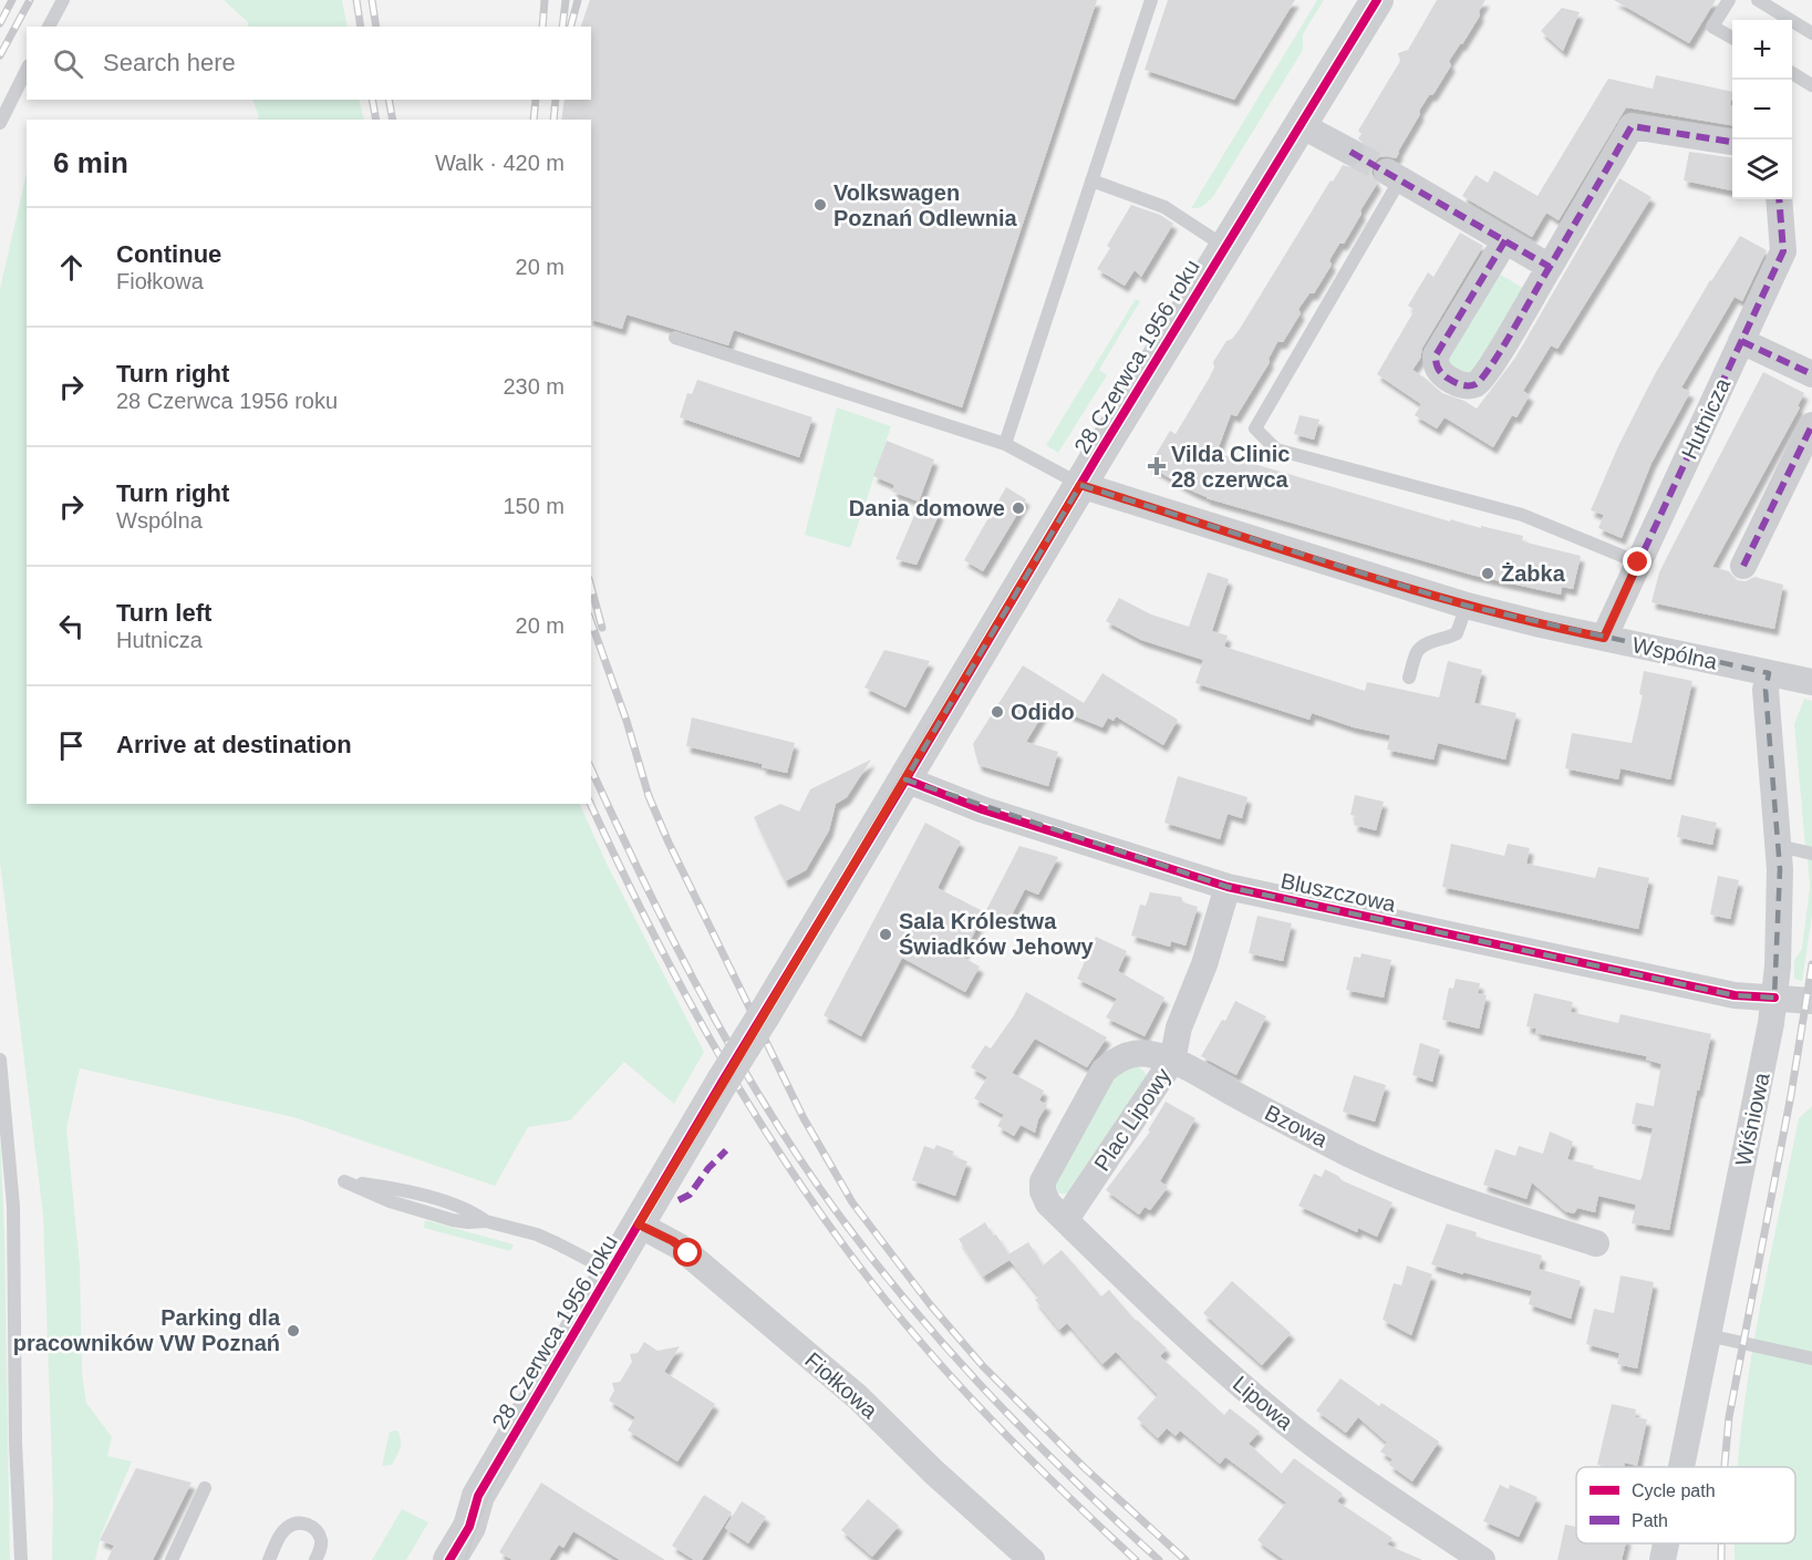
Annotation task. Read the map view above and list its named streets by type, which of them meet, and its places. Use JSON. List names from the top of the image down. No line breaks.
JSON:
{"streets":{"street":["28 Czerwca 1956 roku","Hutnicza","Wspólna","Bluszczowa","Plac Lipowy","Wiśniowa","Bzowa","Fiołkowa","Lipowa"]},"crossings":[["28 Czerwca 1956 roku","Wspólna"],["28 Czerwca 1956 roku","Bluszczowa"],["28 Czerwca 1956 roku","Fiołkowa"],["Hutnicza","Wspólna"],["Wspólna","Wiśniowa"],["Bluszczowa","Wiśniowa"],["Plac Lipowy","Bzowa"],["Plac Lipowy","Lipowa"]],"places":{"other":["Volkswagen Poznań Odlewnia","Dania domowe","Żabka","Odido","Sala Królestwa Świadków Jehowy","Parking dla pracowników VW Poznań"],"health":["Vilda Clinic 28 czerwca"]},"legend":["Cycle path","Path"],"page":{"map_buttons":["+","−"],"search":"Search here","heading":["6 min","Walk · 420 m"],"list":[["Continue","Fiołkowa","20 m"],["Turn right","28 Czerwca 1956 roku","230 m"],["Turn right","Wspólna","150 m"],["Turn left","Hutnicza","20 m"],"Arrive at destination"]}}
